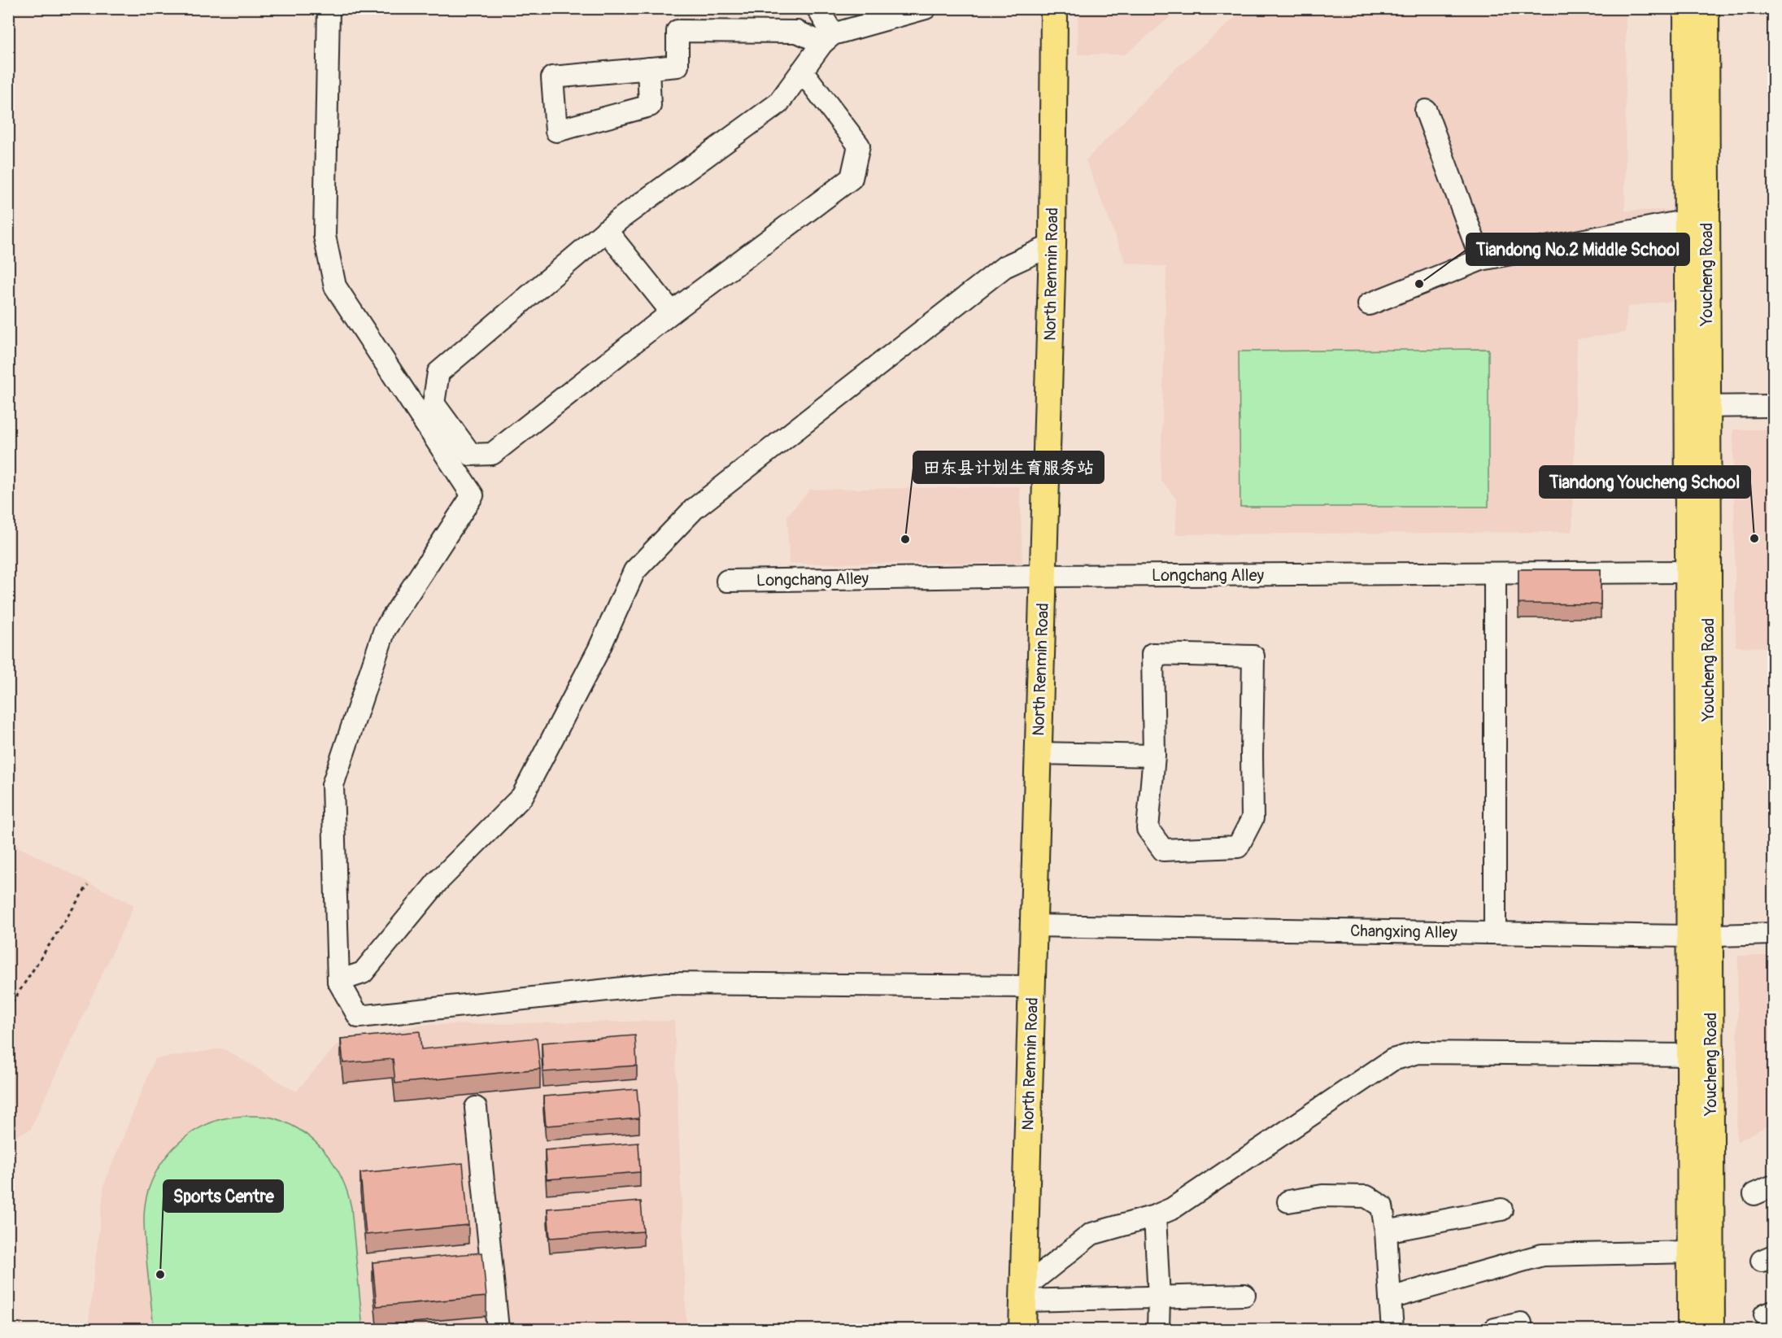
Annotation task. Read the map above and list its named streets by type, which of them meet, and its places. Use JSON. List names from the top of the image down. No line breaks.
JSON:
{"streets":{"main road":["North Renmin Road","Youcheng Road"],"street":["Longchang Alley","Changxing Alley"]},"crossings":[["North Renmin Road","Longchang Alley"],["North Renmin Road","Changxing Alley"],["Youcheng Road","Longchang Alley"],["Youcheng Road","Changxing Alley"]],"places":["Tiandong No.2 Middle School","Tiandong Youcheng School","田东县计划生育服务站","Sports Centre"]}
